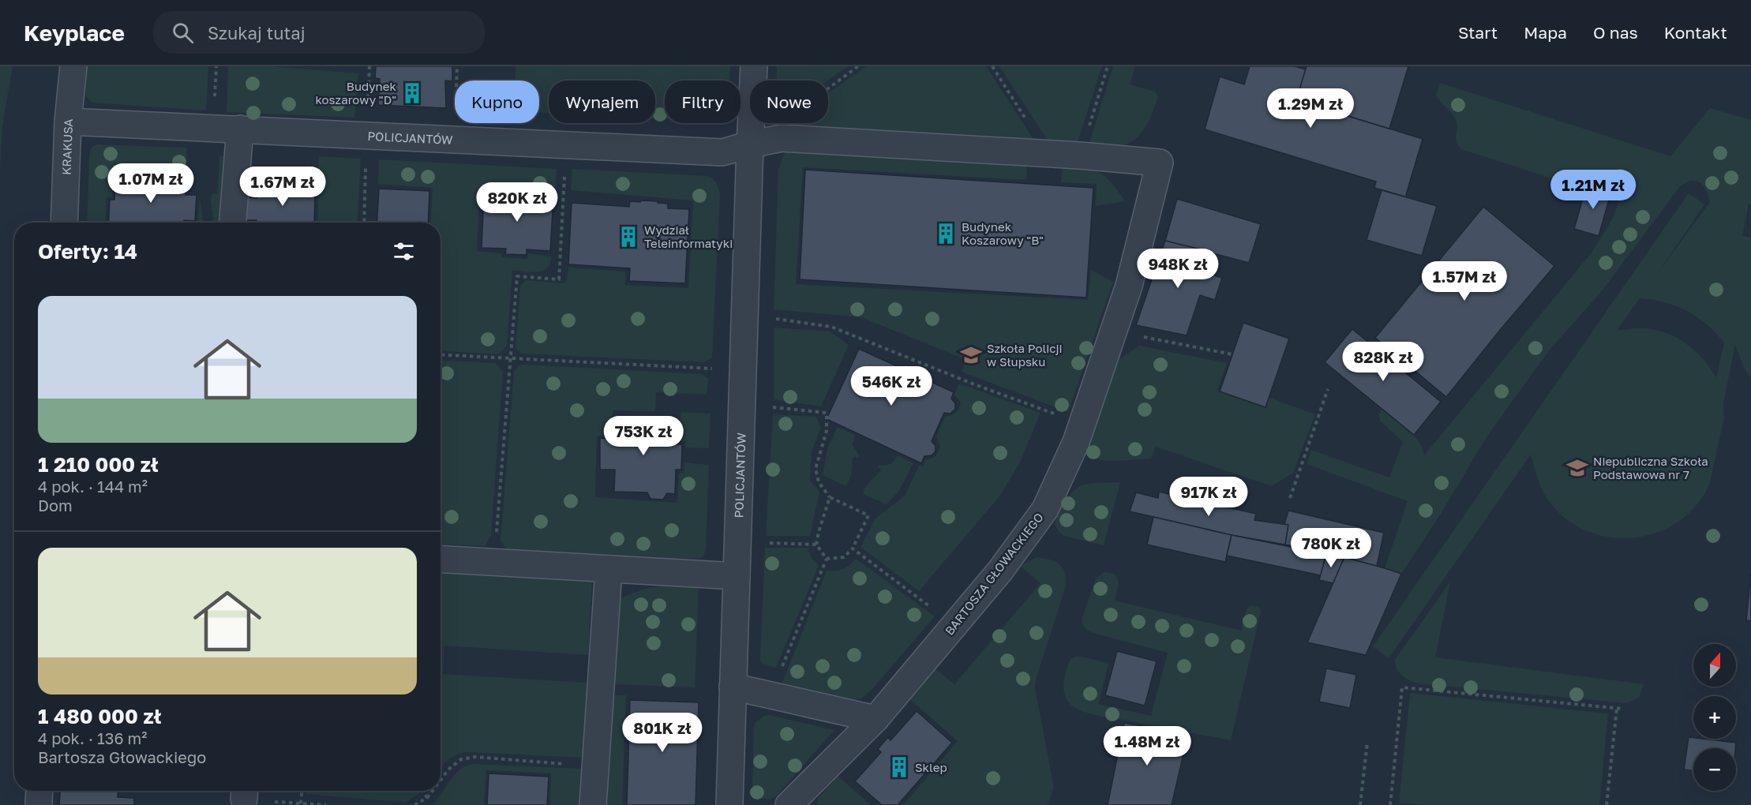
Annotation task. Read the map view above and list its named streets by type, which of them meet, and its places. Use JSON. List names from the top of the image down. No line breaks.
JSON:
{"streets":{"street":["POLICJANTÓW","KRAKUSA","BARTOSZA GŁOWACKIEGO"]},"crossings":[["POLICJANTÓW","KRAKUSA"]],"places":{"building":["Budynek koszarowy \"D\"","Budynek Koszarowy \"B\"","Wydział Teleinformatyki","Sklep"],"school or university":["Szkoła Policji w Słupsku","Niepubliczna Szkoła Podstawowa nr 7"]},"north":"top","page":{"header":"Keyplace","search":"Szukaj tutaj","nav":["Start","Mapa","O nas","Kontakt"],"chip":["Kupno","Wynajem","Filtry","Nowe"],"price":["1.29M zł","1.07M zł","1.67M zł","1.21M zł","820K zł","948K zł","1.57M zł","828K zł","546K zł","753K zł","917K zł","780K zł","801K zł","1.48M zł"],"heading":"Oferty: 14","list":[{"name":"1 210 000 zł","note":"4 pok. · 144 m² · Dom"},{"name":"1 480 000 zł","note":"4 pok. · 136 m² · Bartosza Głowackiego"}],"map_buttons":["+","−"]}}
